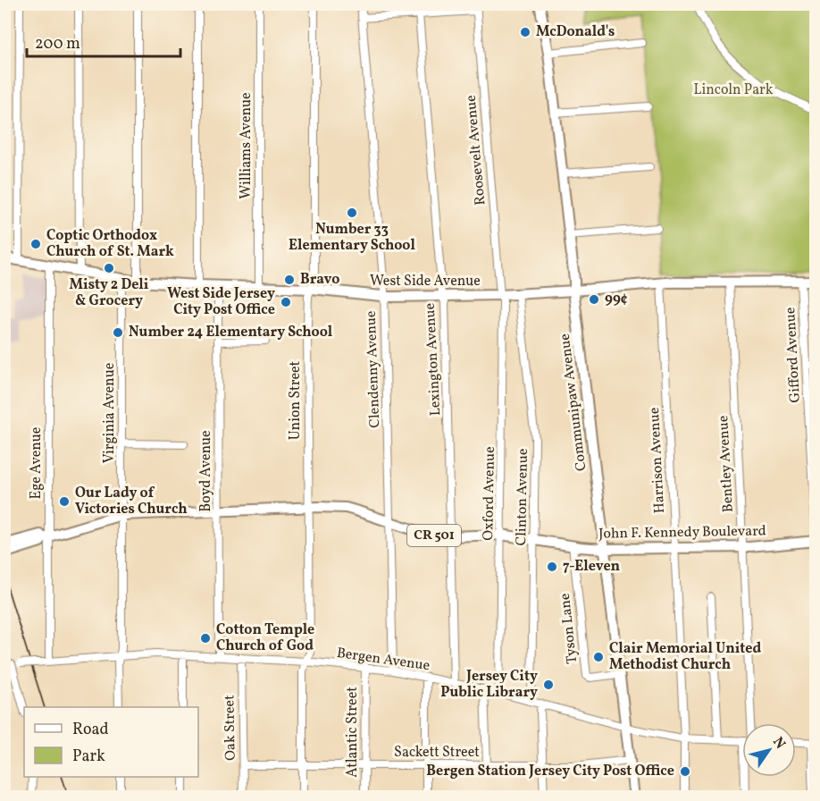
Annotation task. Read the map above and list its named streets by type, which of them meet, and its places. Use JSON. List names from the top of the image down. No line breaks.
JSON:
{"streets":{"main road":["West Side Avenue","Communipaw Avenue","John F. Kennedy Boulevard","CR 501"],"street":["Williams Avenue","Roosevelt Avenue","Gifford Avenue","Lexington Avenue","Clendenny Avenue","Union Street","Virginia Avenue","Harrison Avenue","Ege Avenue","Bentley Avenue","Boyd Avenue","Oxford Avenue","Clinton Avenue","Tyson Lane","Bergen Avenue","Oak Street","Atlantic Street","Sackett Street"]},"crossings":[["Williams Avenue","West Side Avenue"],["Roosevelt Avenue","West Side Avenue"],["Roosevelt Avenue","Oxford Avenue"],["West Side Avenue","Gifford Avenue"],["West Side Avenue","Lexington Avenue"],["West Side Avenue","Clendenny Avenue"],["West Side Avenue","Union Street"],["West Side Avenue","Communipaw Avenue"],["West Side Avenue","Virginia Avenue"],["West Side Avenue","Harrison Avenue"],["West Side Avenue","Ege Avenue"],["West Side Avenue","Bentley Avenue"],["West Side Avenue","Boyd Avenue"],["West Side Avenue","Oxford Avenue"],["West Side Avenue","Clinton Avenue"],["Gifford Avenue","John F. Kennedy Boulevard"],["Lexington Avenue","John F. Kennedy Boulevard"],["Lexington Avenue","Bergen Avenue"],["Clendenny Avenue","John F. Kennedy Boulevard"],["Clendenny Avenue","Bergen Avenue"],["Union Street","John F. Kennedy Boulevard"],["Union Street","Bergen Avenue"],["Union Street","Sackett Street"],["Communipaw Avenue","John F. Kennedy Boulevard"],["Communipaw Avenue","Tyson Lane"],["Communipaw Avenue","Bergen Avenue"],["Communipaw Avenue","Sackett Street"],["Virginia Avenue","John F. Kennedy Boulevard"],["Virginia Avenue","Bergen Avenue"],["Harrison Avenue","John F. Kennedy Boulevard"],["Harrison Avenue","Bergen Avenue"],["Ege Avenue","John F. Kennedy Boulevard"],["Ege Avenue","Bergen Avenue"],["Bentley Avenue","John F. Kennedy Boulevard"],["Boyd Avenue","John F. Kennedy Boulevard"],["Boyd Avenue","Bergen Avenue"],["Oxford Avenue","John F. Kennedy Boulevard"],["Oxford Avenue","Bergen Avenue"],["Clinton Avenue","John F. Kennedy Boulevard"],["Clinton Avenue","Bergen Avenue"],["John F. Kennedy Boulevard","Tyson Lane"],["Bergen Avenue","Oak Street"],["Bergen Avenue","Atlantic Street"],["Oak Street","Sackett Street"],["Atlantic Street","Sackett Street"]],"parks":["Lincoln Park"],"places":["McDonald's","Number 33 Elementary School","Coptic Orthodox Church of St. Mark","Misty 2 Deli & Grocery","Bravo","99¢","West Side Jersey City Post Office","Number 24 Elementary School","Our Lady of Victories Church","7-Eleven","Cotton Temple Church of God","Clair Memorial United Methodist Church","Jersey City Public Library","Bergen Station Jersey City Post Office"],"legend":["Road","Park"],"scale_bar":"200 m","north":"top right"}
